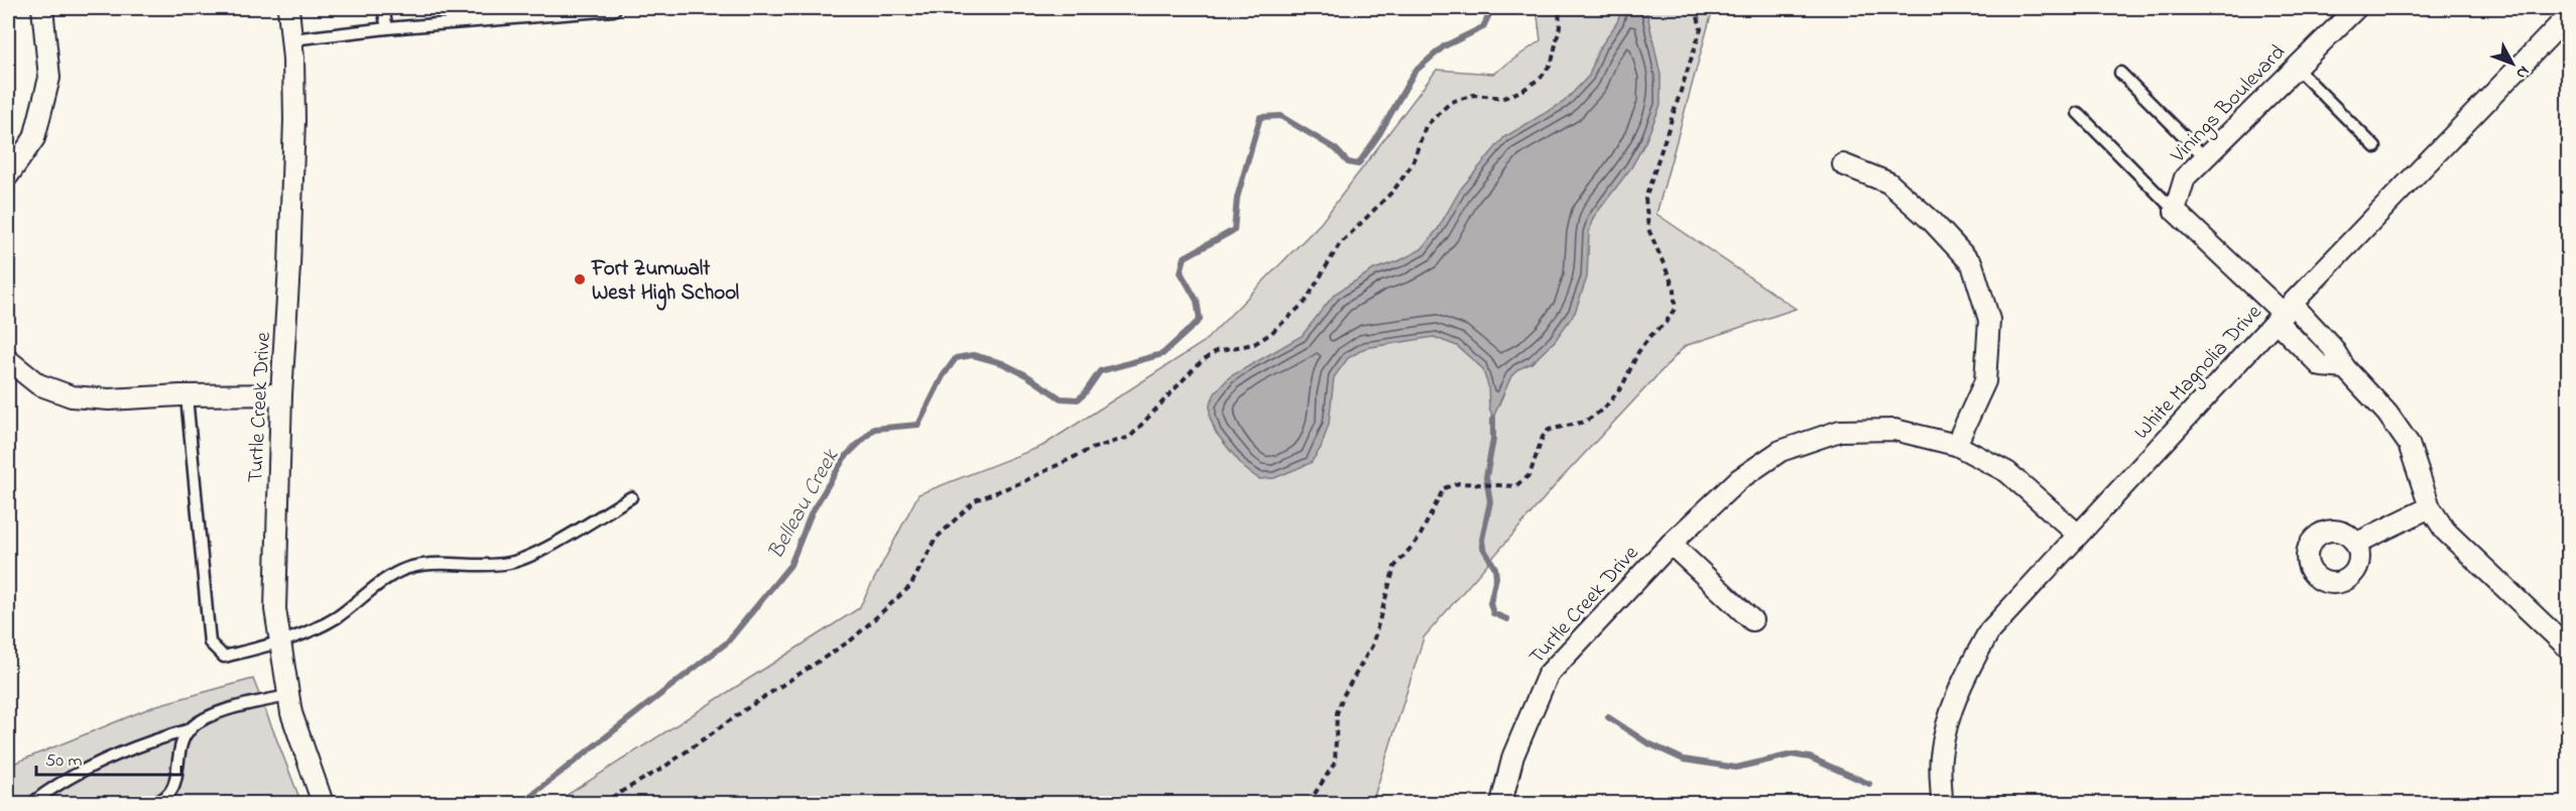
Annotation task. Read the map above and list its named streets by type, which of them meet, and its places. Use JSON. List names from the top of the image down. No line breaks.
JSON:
{"streets":{"street":["Vinings Boulevard","White Magnolia Drive","Turtle Creek Drive"]},"crossings":[["White Magnolia Drive","Turtle Creek Drive"]],"water":["Belleau Creek"],"places":["Fort Zumwalt West High School"],"scale_bar":"50 m","north":"bottom right"}
